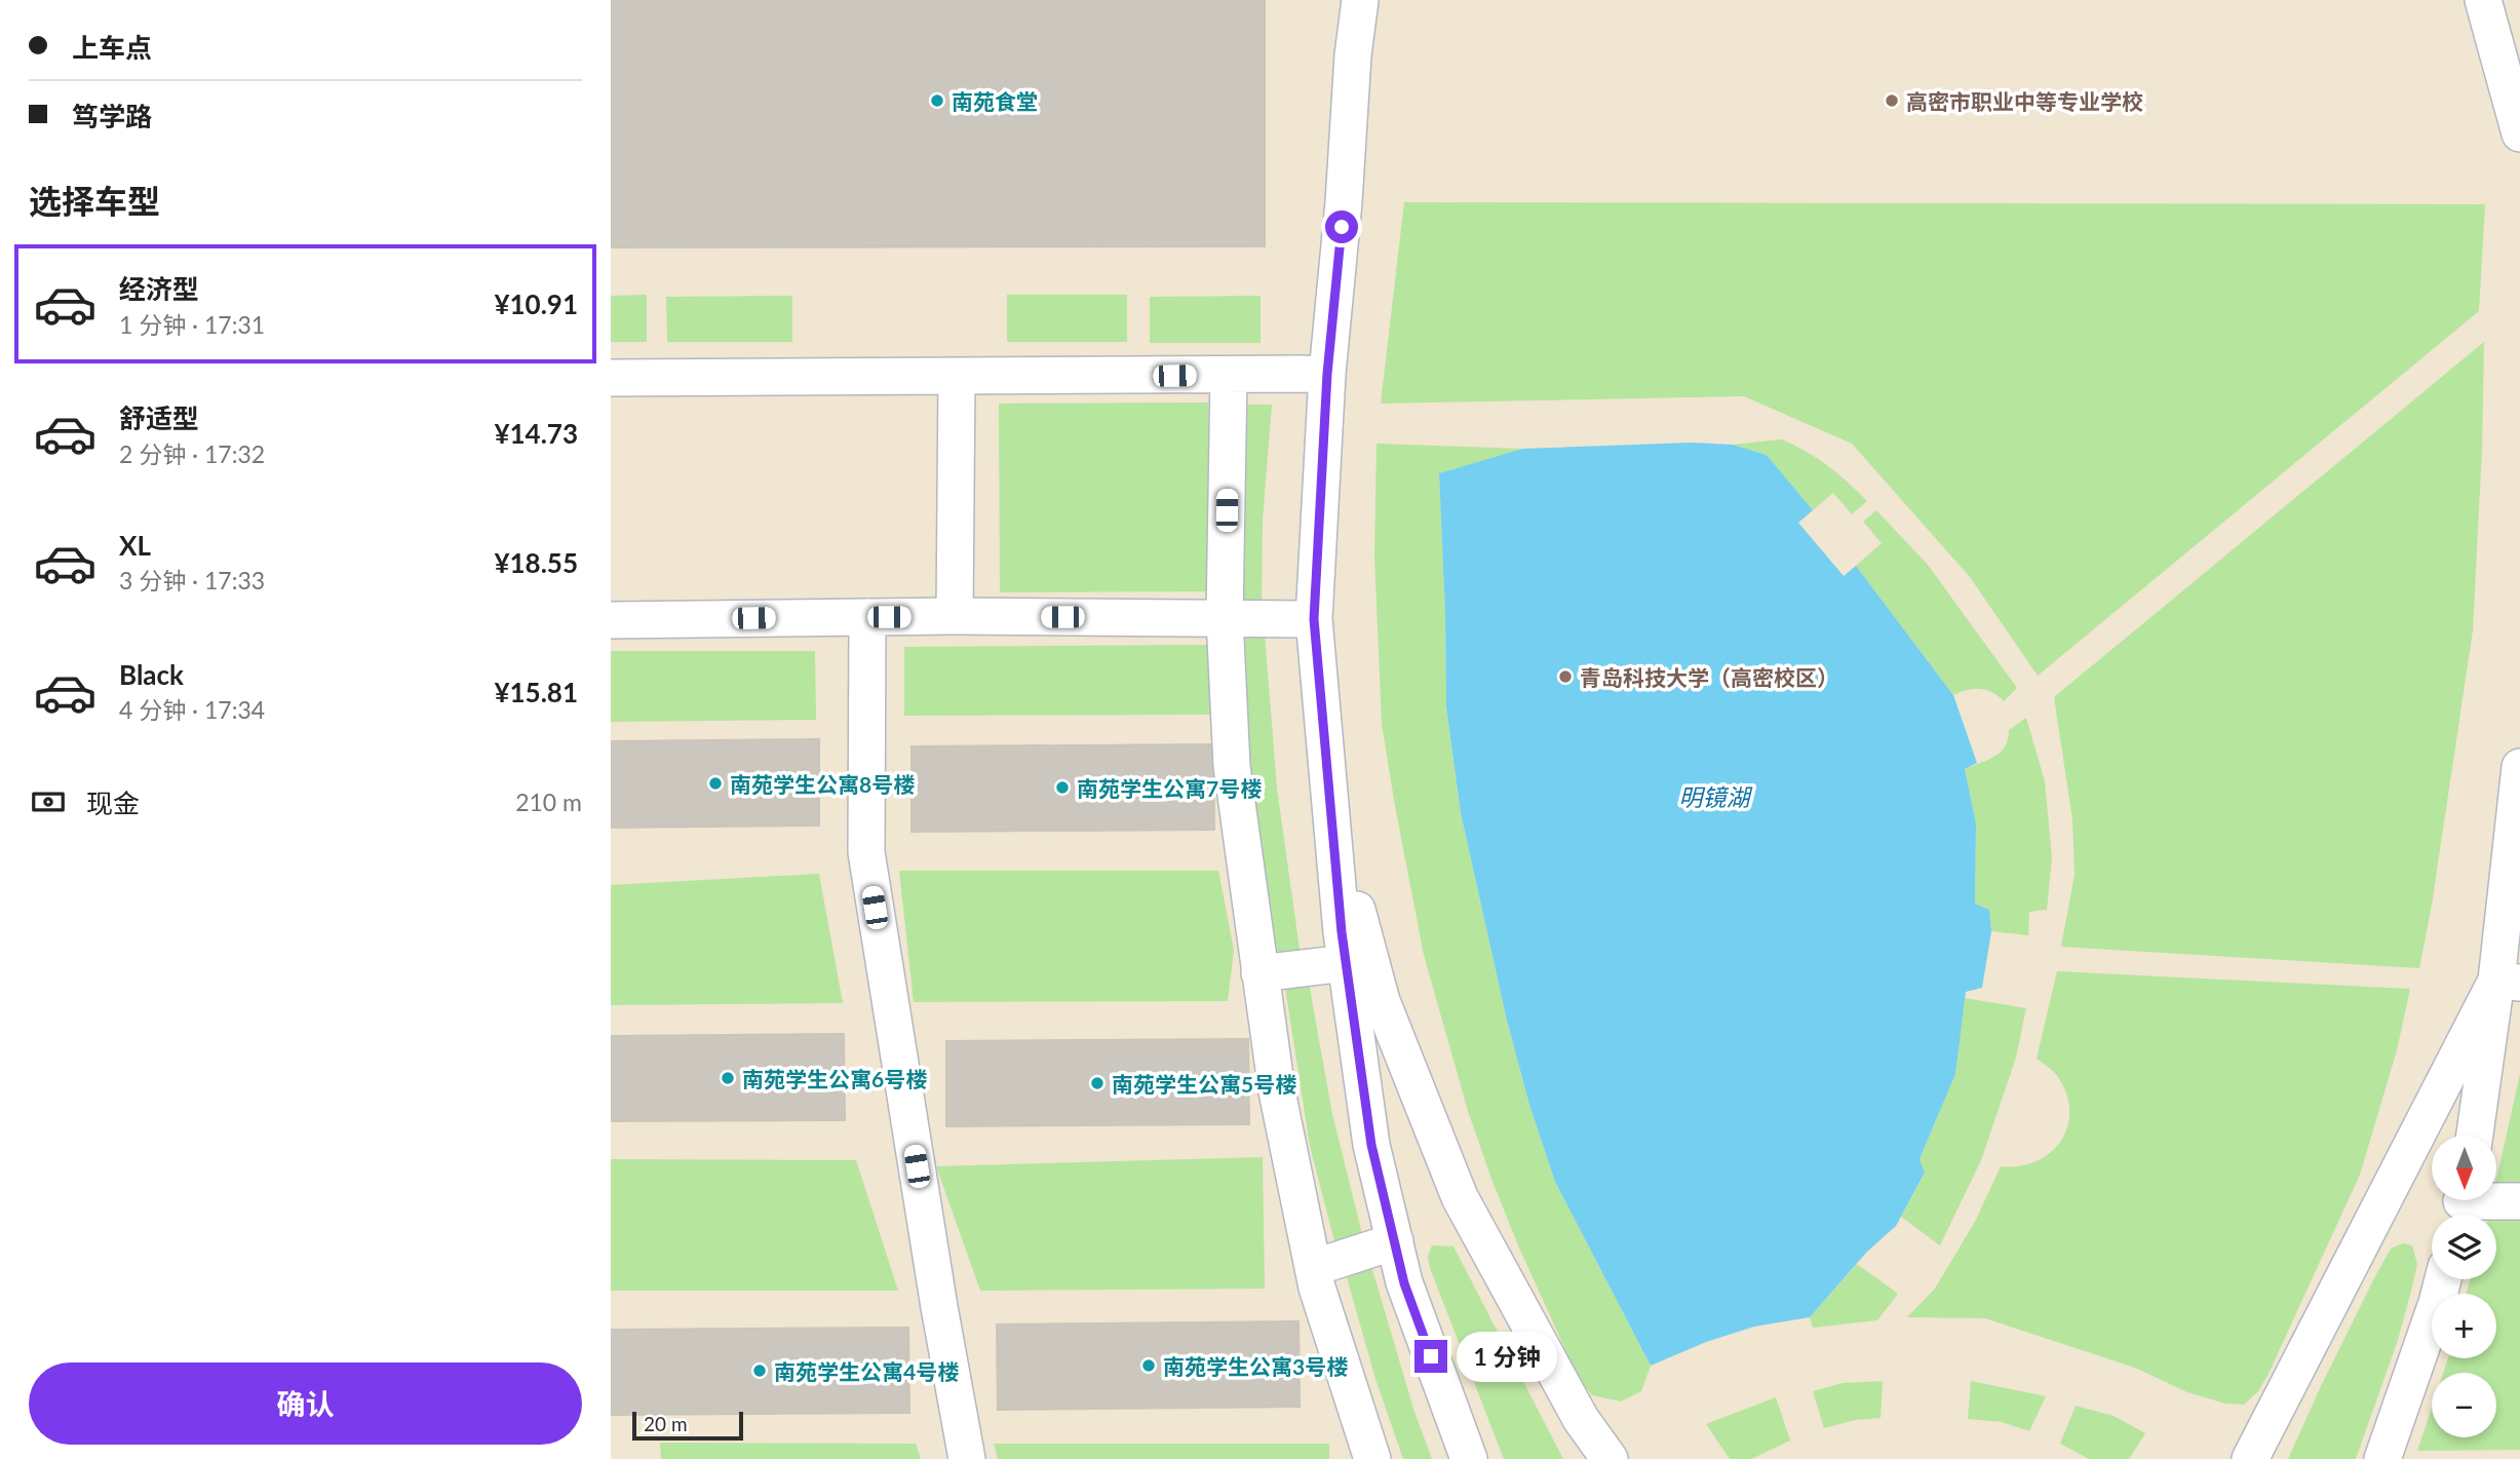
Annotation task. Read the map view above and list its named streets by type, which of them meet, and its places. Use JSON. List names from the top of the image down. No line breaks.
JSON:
{"water":["明镜湖"],"places":["南苑食堂","高密市职业中等专业学校","青岛科技大学（高密校区）","南苑学生公寓8号楼","南苑学生公寓7号楼","南苑学生公寓6号楼","南苑学生公寓5号楼","南苑学生公寓3号楼","南苑学生公寓4号楼"],"scale_bar":"20 m","north":"bottom","page":{"banner":["上车点","笃学路"],"heading":"选择车型","list":[{"name":"经济型","note":"1 分钟 · 17:31","value":"¥10.91"},{"name":"舒适型","note":"2 分钟 · 17:32","value":"¥14.73"},{"name":"XL","note":"3 分钟 · 17:33","value":"¥18.55"},{"name":"Black","note":"4 分钟 · 17:34","value":"¥15.81"}],"pay":["现金","210 m"],"map_buttons":["+","−"],"bubble":"1 分钟","buttons":"确认","scale":"20 m"}}
